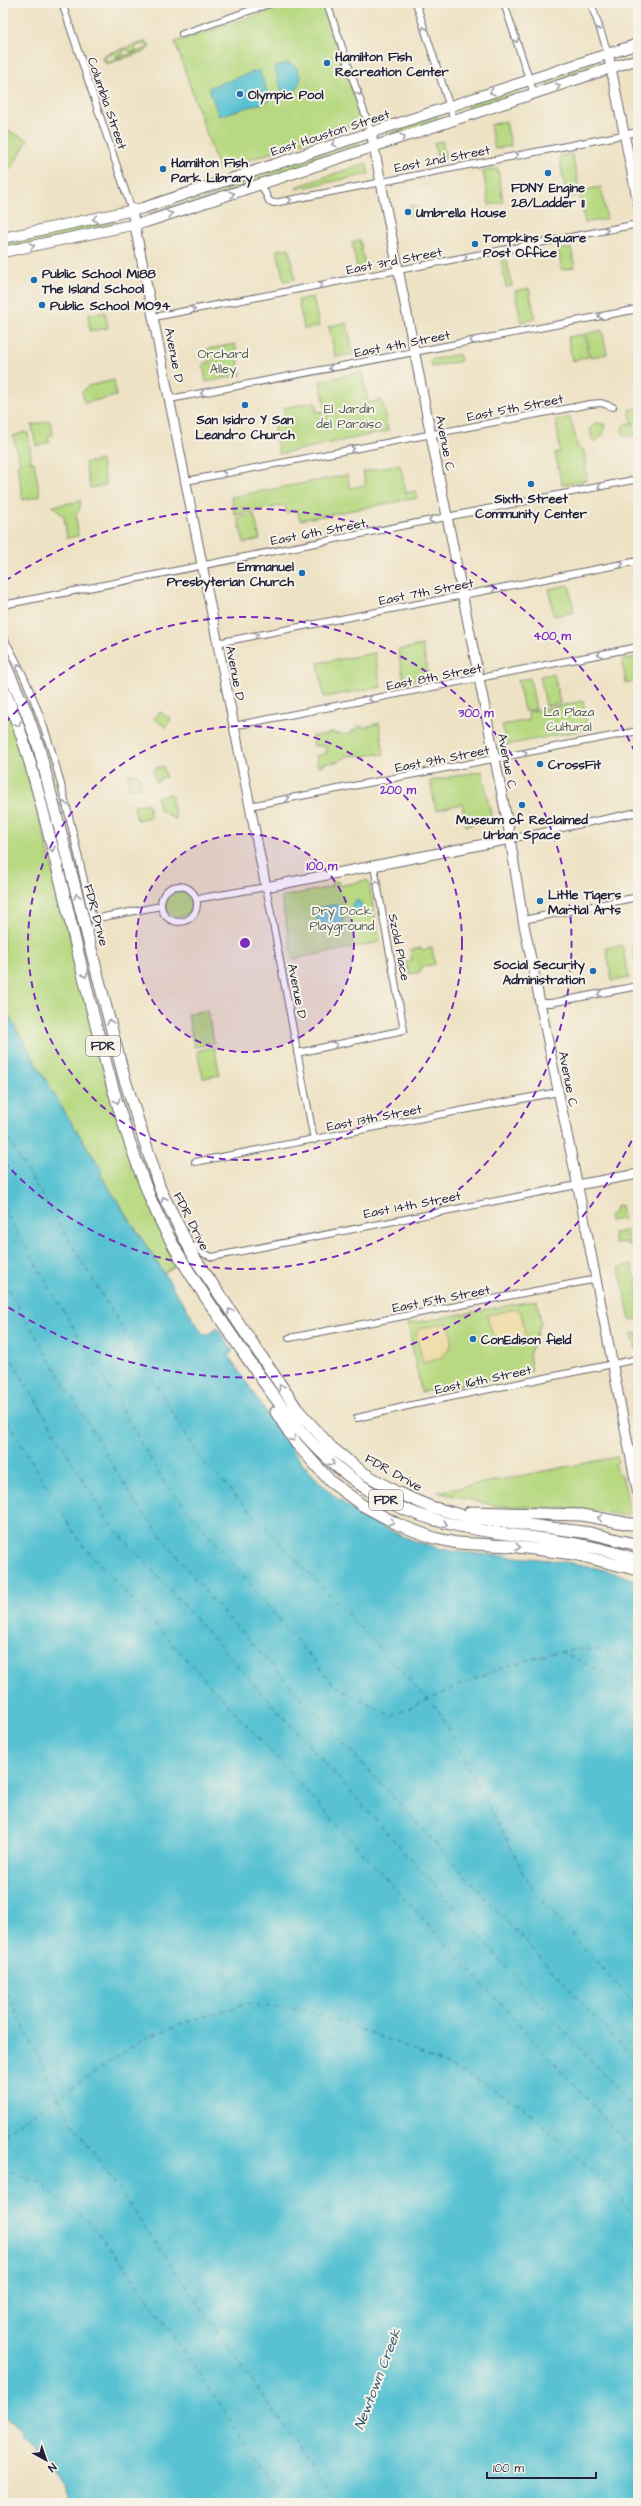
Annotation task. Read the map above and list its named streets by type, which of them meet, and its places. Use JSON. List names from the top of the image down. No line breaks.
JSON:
{"streets":{"highway":["FDR Drive","FDR"],"main road":["East Houston Street","Avenue D","Avenue C","East 14th Street"],"street":["Columbia Street","East 2nd Street","East 3rd Street","East 4th Street","East 5th Street","East 6th Street","East 7th Street","East 8th Street","East 9th Street","Szold Place","East 13th Street","East 15th Street","East 16th Street"]},"crossings":[["Columbia Street","East Houston Street"],["Columbia Street","Avenue D"],["East Houston Street","Avenue D"],["East Houston Street","Avenue C"],["East 2nd Street","Avenue C"],["East 3rd Street","Avenue D"],["East 3rd Street","Avenue C"],["East 4th Street","Avenue D"],["East 4th Street","Avenue C"],["Avenue D","East 5th Street"],["Avenue D","East 6th Street"],["Avenue D","East 7th Street"],["Avenue D","East 8th Street"],["Avenue D","East 9th Street"],["Avenue D","Szold Place"],["Avenue D","East 13th Street"],["East 5th Street","Avenue C"],["Avenue C","East 6th Street"],["Avenue C","East 7th Street"],["Avenue C","East 8th Street"],["Avenue C","East 9th Street"],["Avenue C","East 13th Street"],["Avenue C","East 14th Street"],["Avenue C","East 15th Street"],["Avenue C","East 16th Street"]],"one_way":["East 2nd Street","East 3rd Street","East 4th Street","East 5th Street","East 6th Street","East 7th Street","East 8th Street","East 9th Street"],"water":["Newtown Creek"],"parks":["Orchard Alley","El Jardin del Paraiso","La Plaza Cultural","Dry Dock Playground"],"places":["Hamilton Fish Recreation Center","Olympic Pool","Hamilton Fish Park Library","FDNY Engine 28/Ladder 11","Umbrella House","Tompkins Square Post Office","Public School M188 The Island School","Public School MO94","San Isidro Y San Leandro Church","Sixth Street Community Center","Emmanuel Presbyterian Church","CrossFit","Museum of Reclaimed Urban Space","Little Tigers Martial Arts","Social Security Administration","ConEdison field"],"scale_bar":"100 m","north":"bottom right","rings":["400 m","300 m","200 m","100 m"]}
